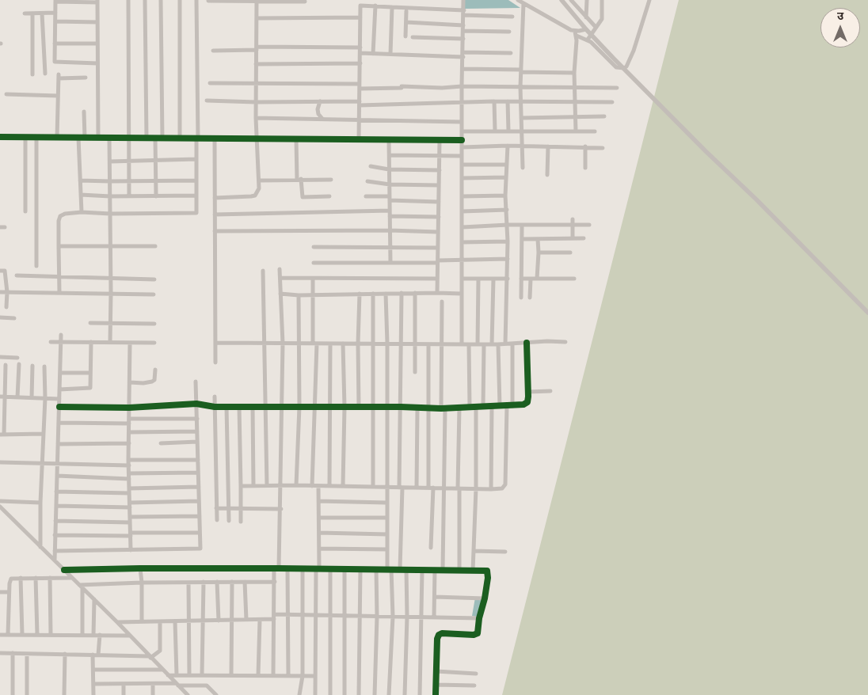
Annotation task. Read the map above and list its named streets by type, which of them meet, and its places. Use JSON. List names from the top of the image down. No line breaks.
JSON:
{"north":"top"}
